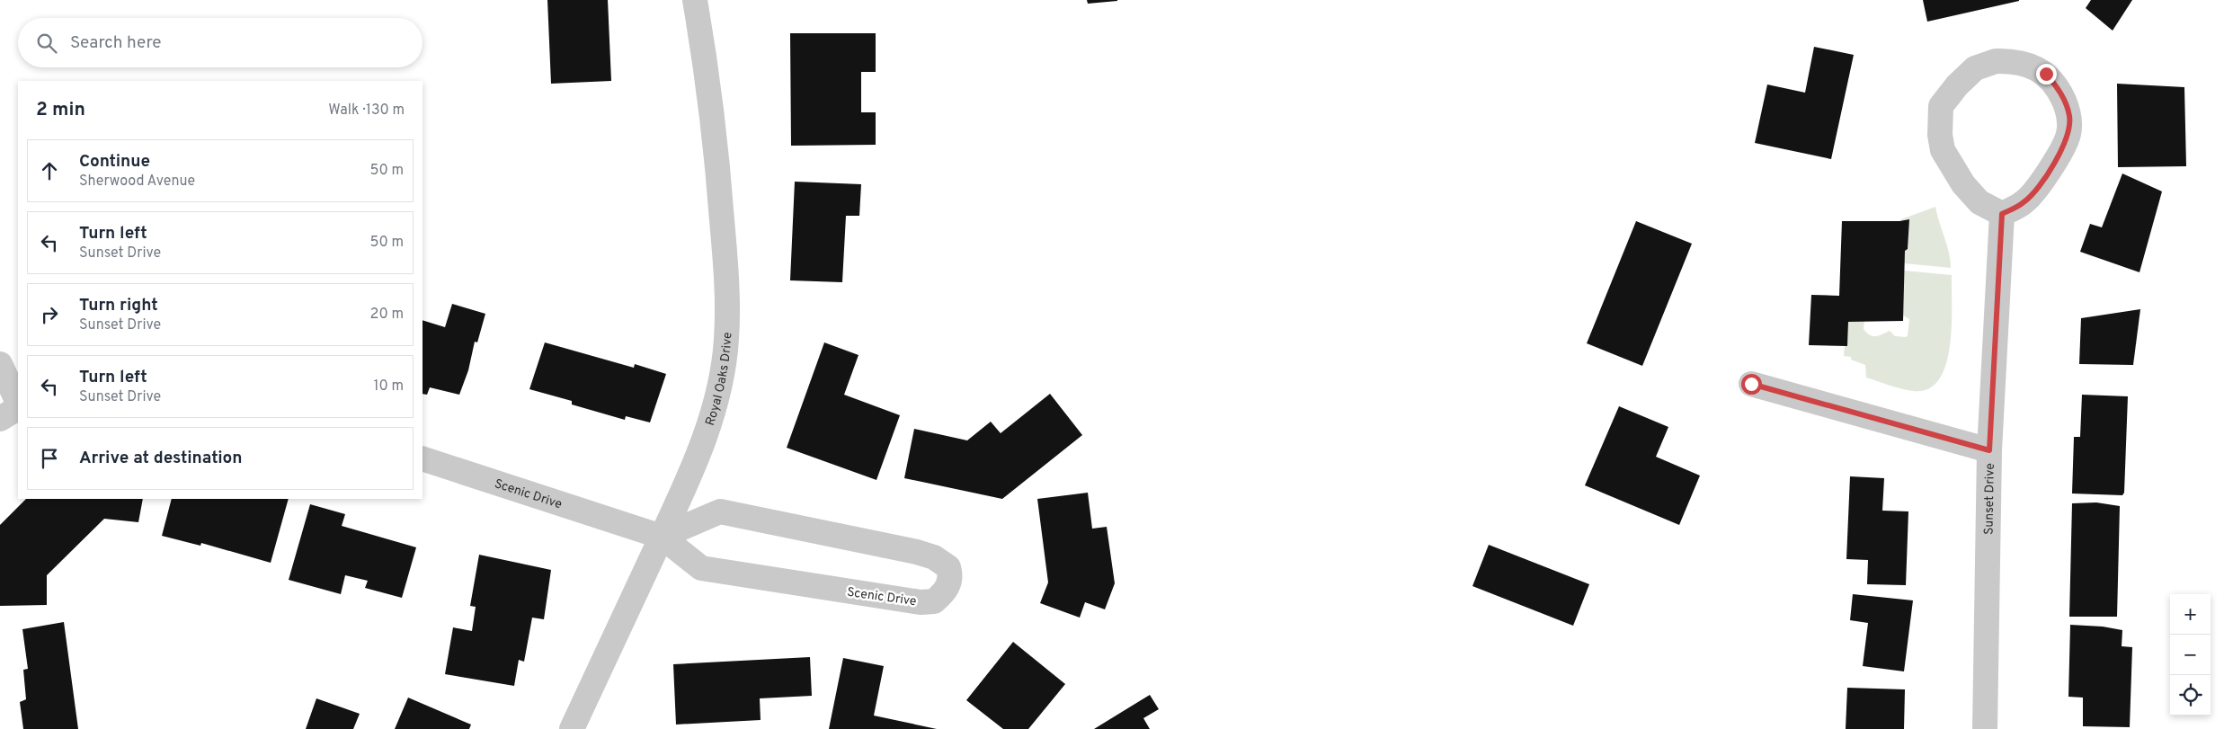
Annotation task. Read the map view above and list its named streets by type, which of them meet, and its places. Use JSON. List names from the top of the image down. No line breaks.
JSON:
{"streets":{"street":["Royal Oaks Drive","Scenic Drive","Sunset Drive"]},"crossings":[["Royal Oaks Drive","Scenic Drive"]],"page":{"search":"Search here","heading":["2 min","Walk · 130 m"],"list":[["Continue","Sherwood Avenue","50 m"],["Turn left","Sunset Drive","50 m"],["Turn right","Sunset Drive","20 m"],["Turn left","Sunset Drive","10 m"],"Arrive at destination"],"map_buttons":["+","−"]}}
